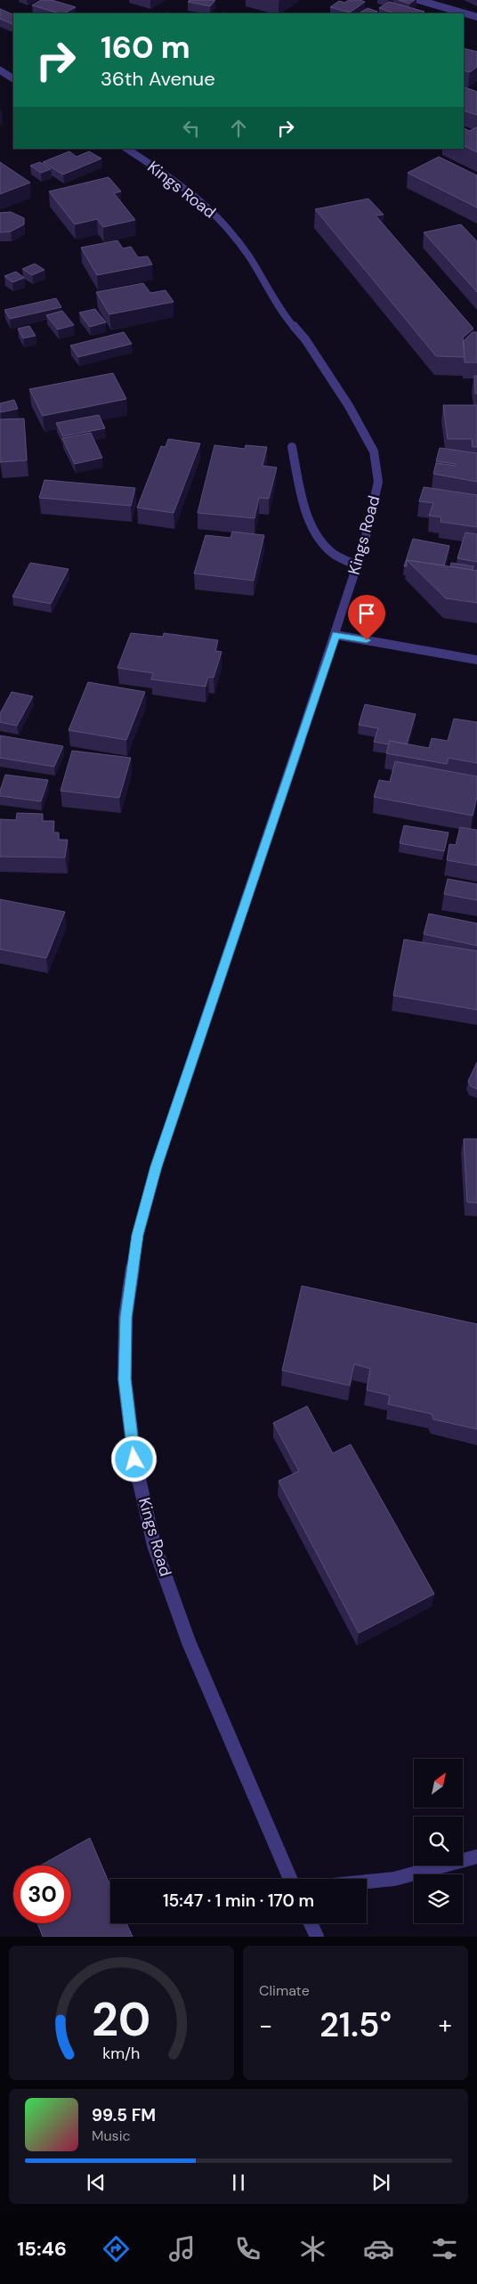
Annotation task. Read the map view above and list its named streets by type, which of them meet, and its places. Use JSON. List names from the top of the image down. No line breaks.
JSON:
{"streets":{"street":["Kings Road"]},"north":"top right","page":{"turn":["160 m","36th Avenue"],"limit":"30","trip":"15:47 · 1 min · 170 m","tile":"Climate","heat":["−","21.5°","+"],"song":["99.5 FM","Music"],"tabs":"15:46","gauge":["20","km/h"]}}
